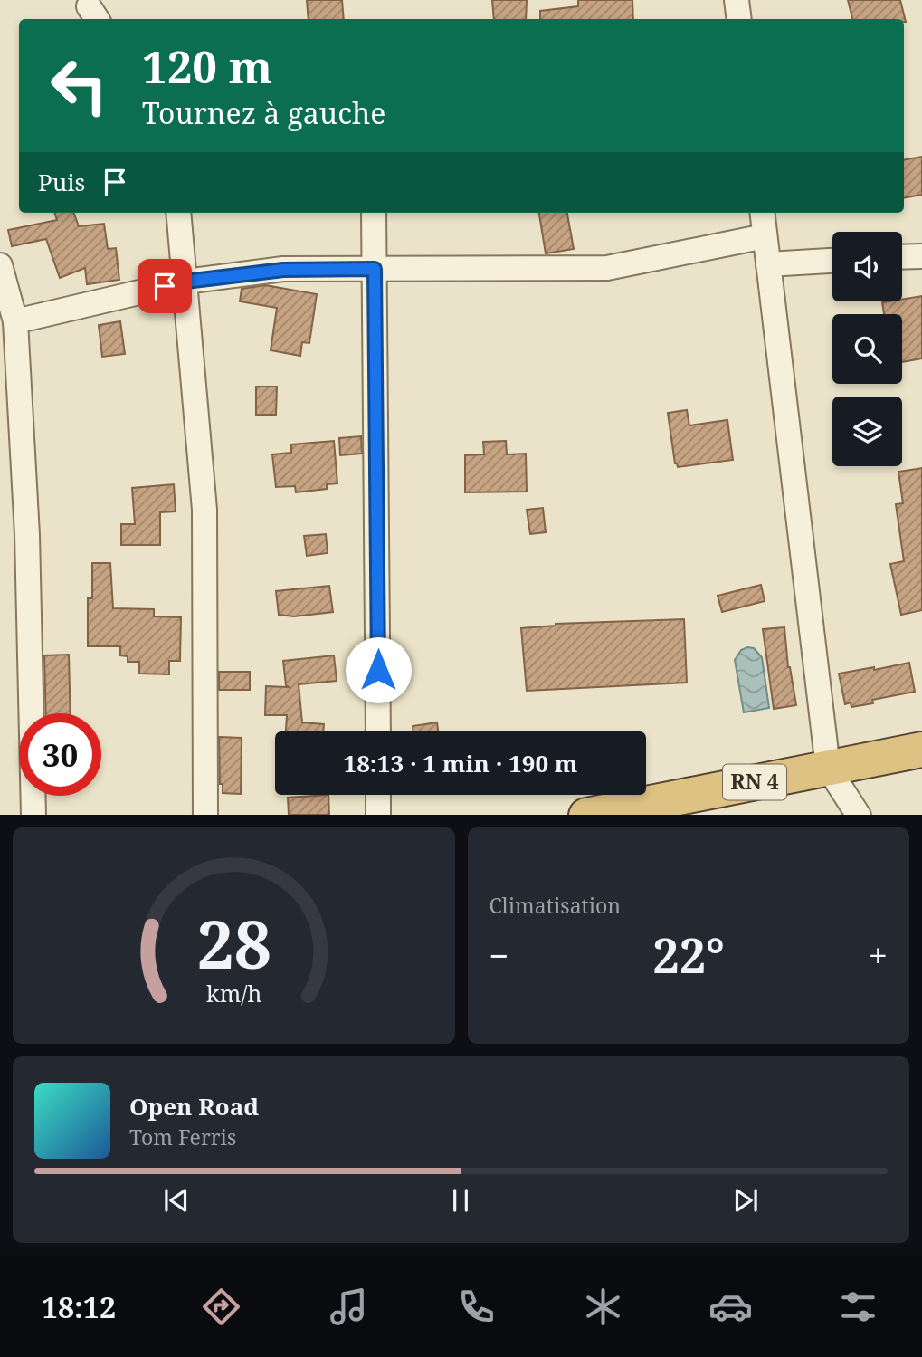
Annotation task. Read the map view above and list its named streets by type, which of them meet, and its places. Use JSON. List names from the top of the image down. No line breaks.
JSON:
{"streets":{"highway":["RN 4"]},"page":{"turn":["120 m","Tournez à gauche"],"then":"Puis","limit":"30","trip":"18:13 · 1 min · 190 m","tile":"Climatisation","heat":["−","22°","+"],"song":["Open Road","Tom Ferris"],"tabs":"18:12","gauge":["28","km/h"]}}
